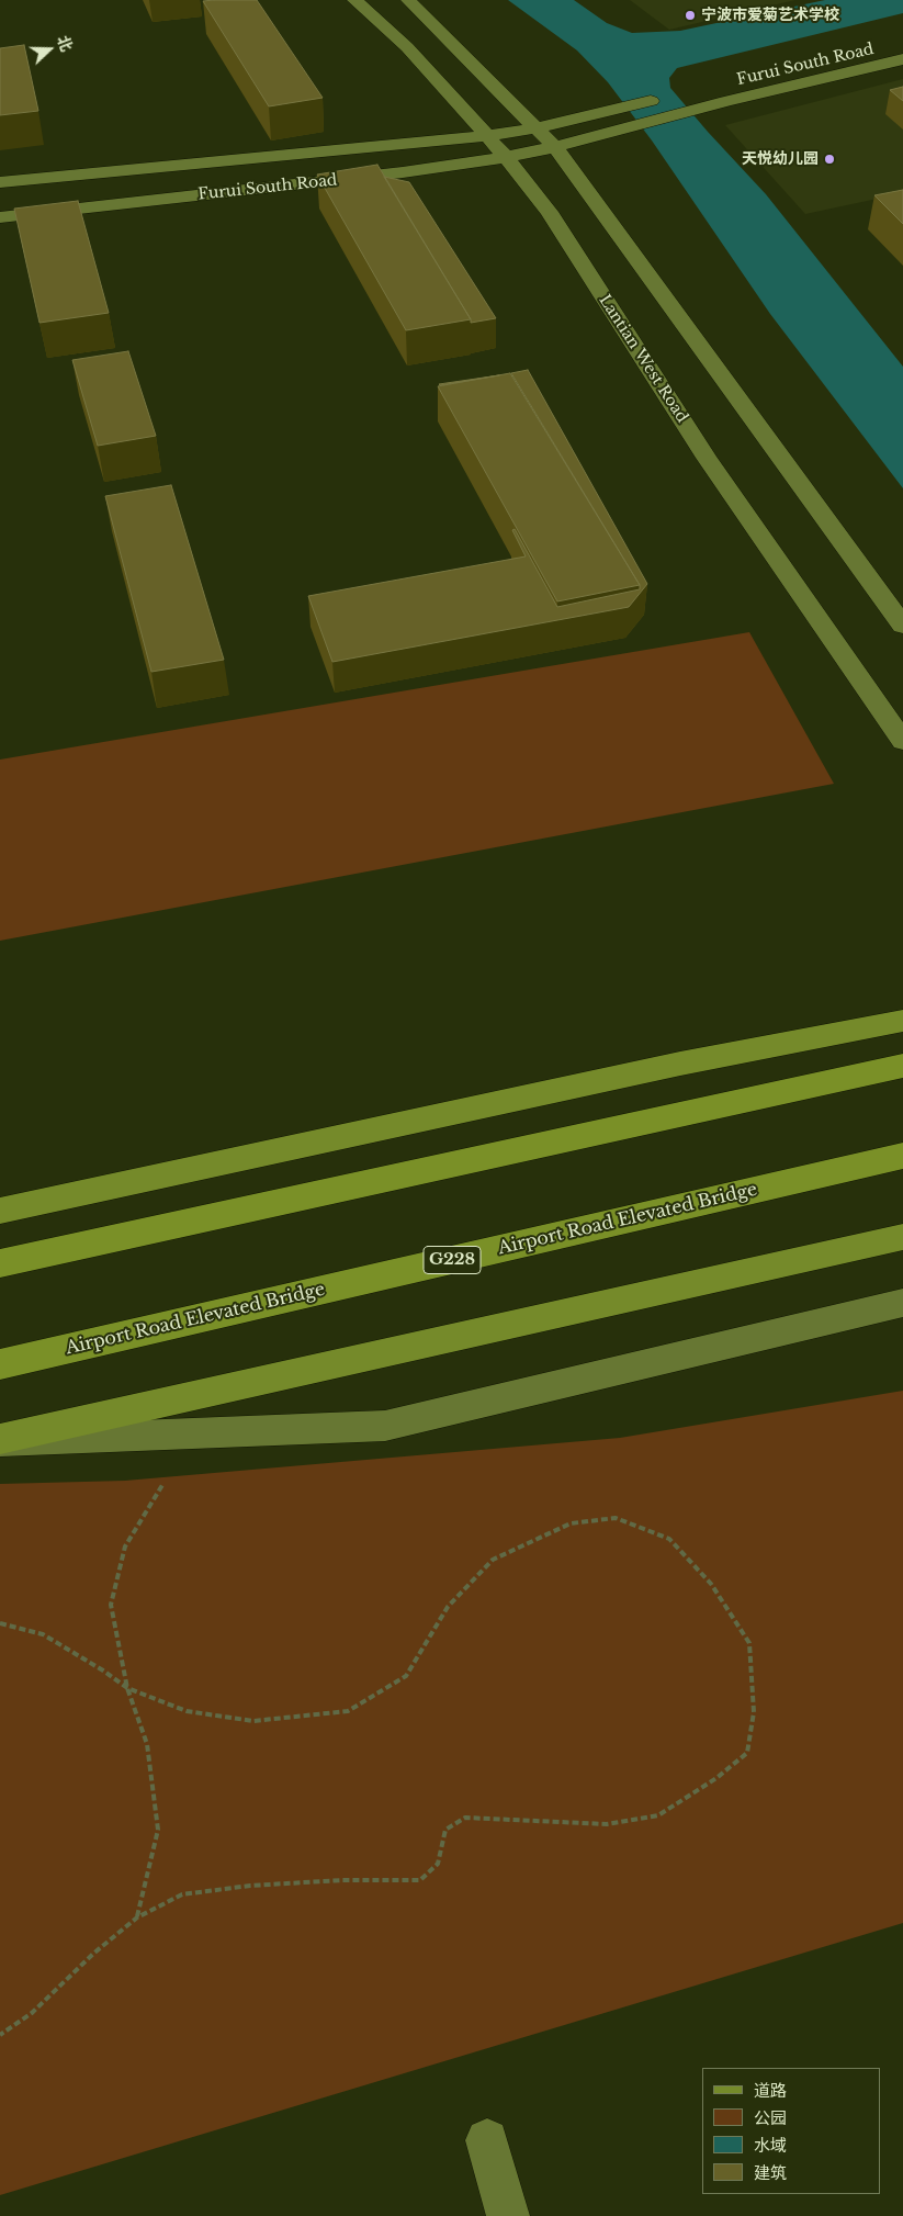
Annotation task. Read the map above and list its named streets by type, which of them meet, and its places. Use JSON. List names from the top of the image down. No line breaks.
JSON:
{"streets":{"highway":["Airport Road Elevated Bridge","G228"],"street":["Furui South Road","Lantian West Road"]},"crossings":[["Furui South Road","Lantian West Road"]],"places":["宁波市爱菊艺术学校","天悦幼儿园"],"legend":["道路","公园","水域","建筑"],"north":"right"}
